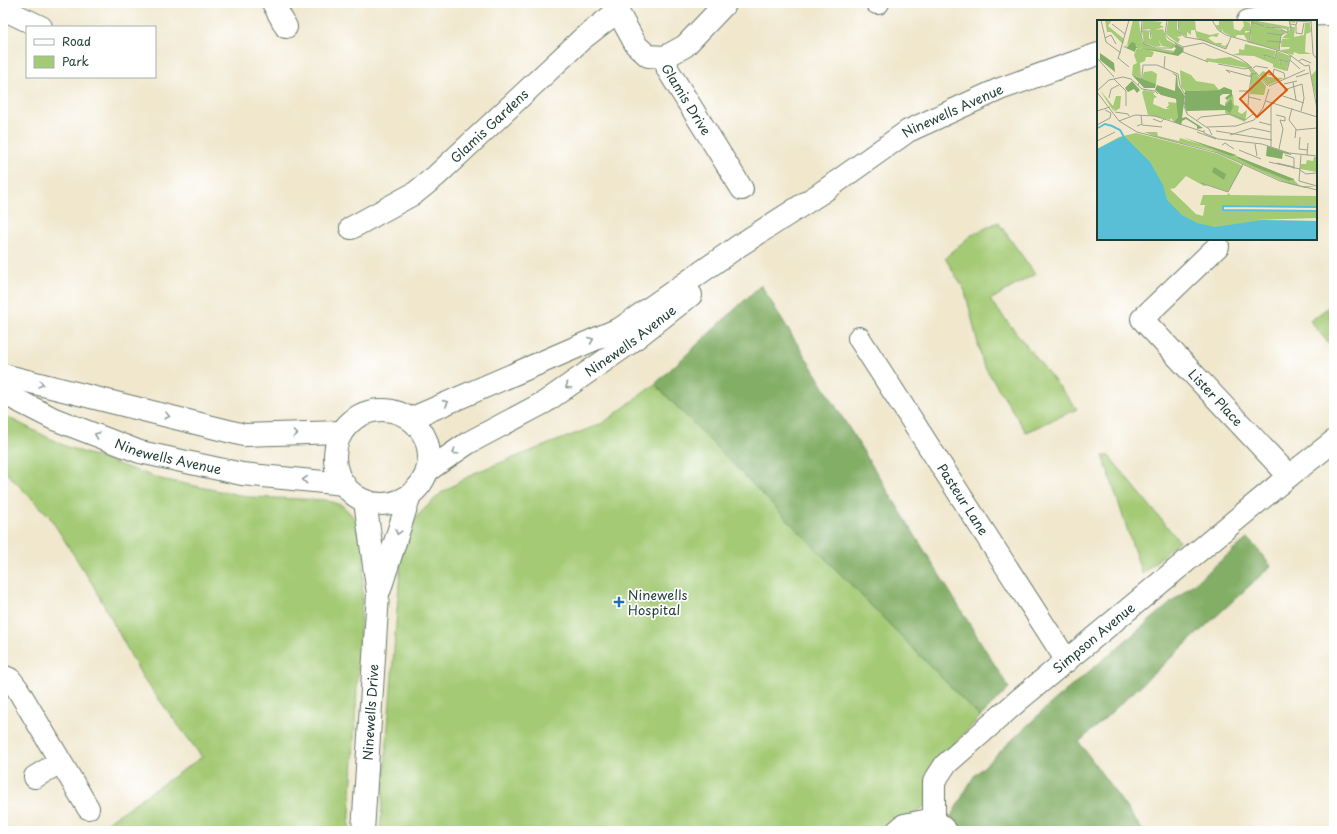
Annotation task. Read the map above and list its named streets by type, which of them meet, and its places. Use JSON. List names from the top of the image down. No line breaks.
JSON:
{"streets":{"street":["Glamis Drive","Ninewells Avenue","Glamis Gardens","Lister Place","Pasteur Lane","Simpson Avenue","Ninewells Drive"]},"crossings":[["Glamis Drive","Glamis Gardens"],["Ninewells Avenue","Ninewells Drive"],["Lister Place","Simpson Avenue"],["Pasteur Lane","Simpson Avenue"]],"places":{"health":["Ninewells Hospital"]},"legend":["Road","Park"]}
